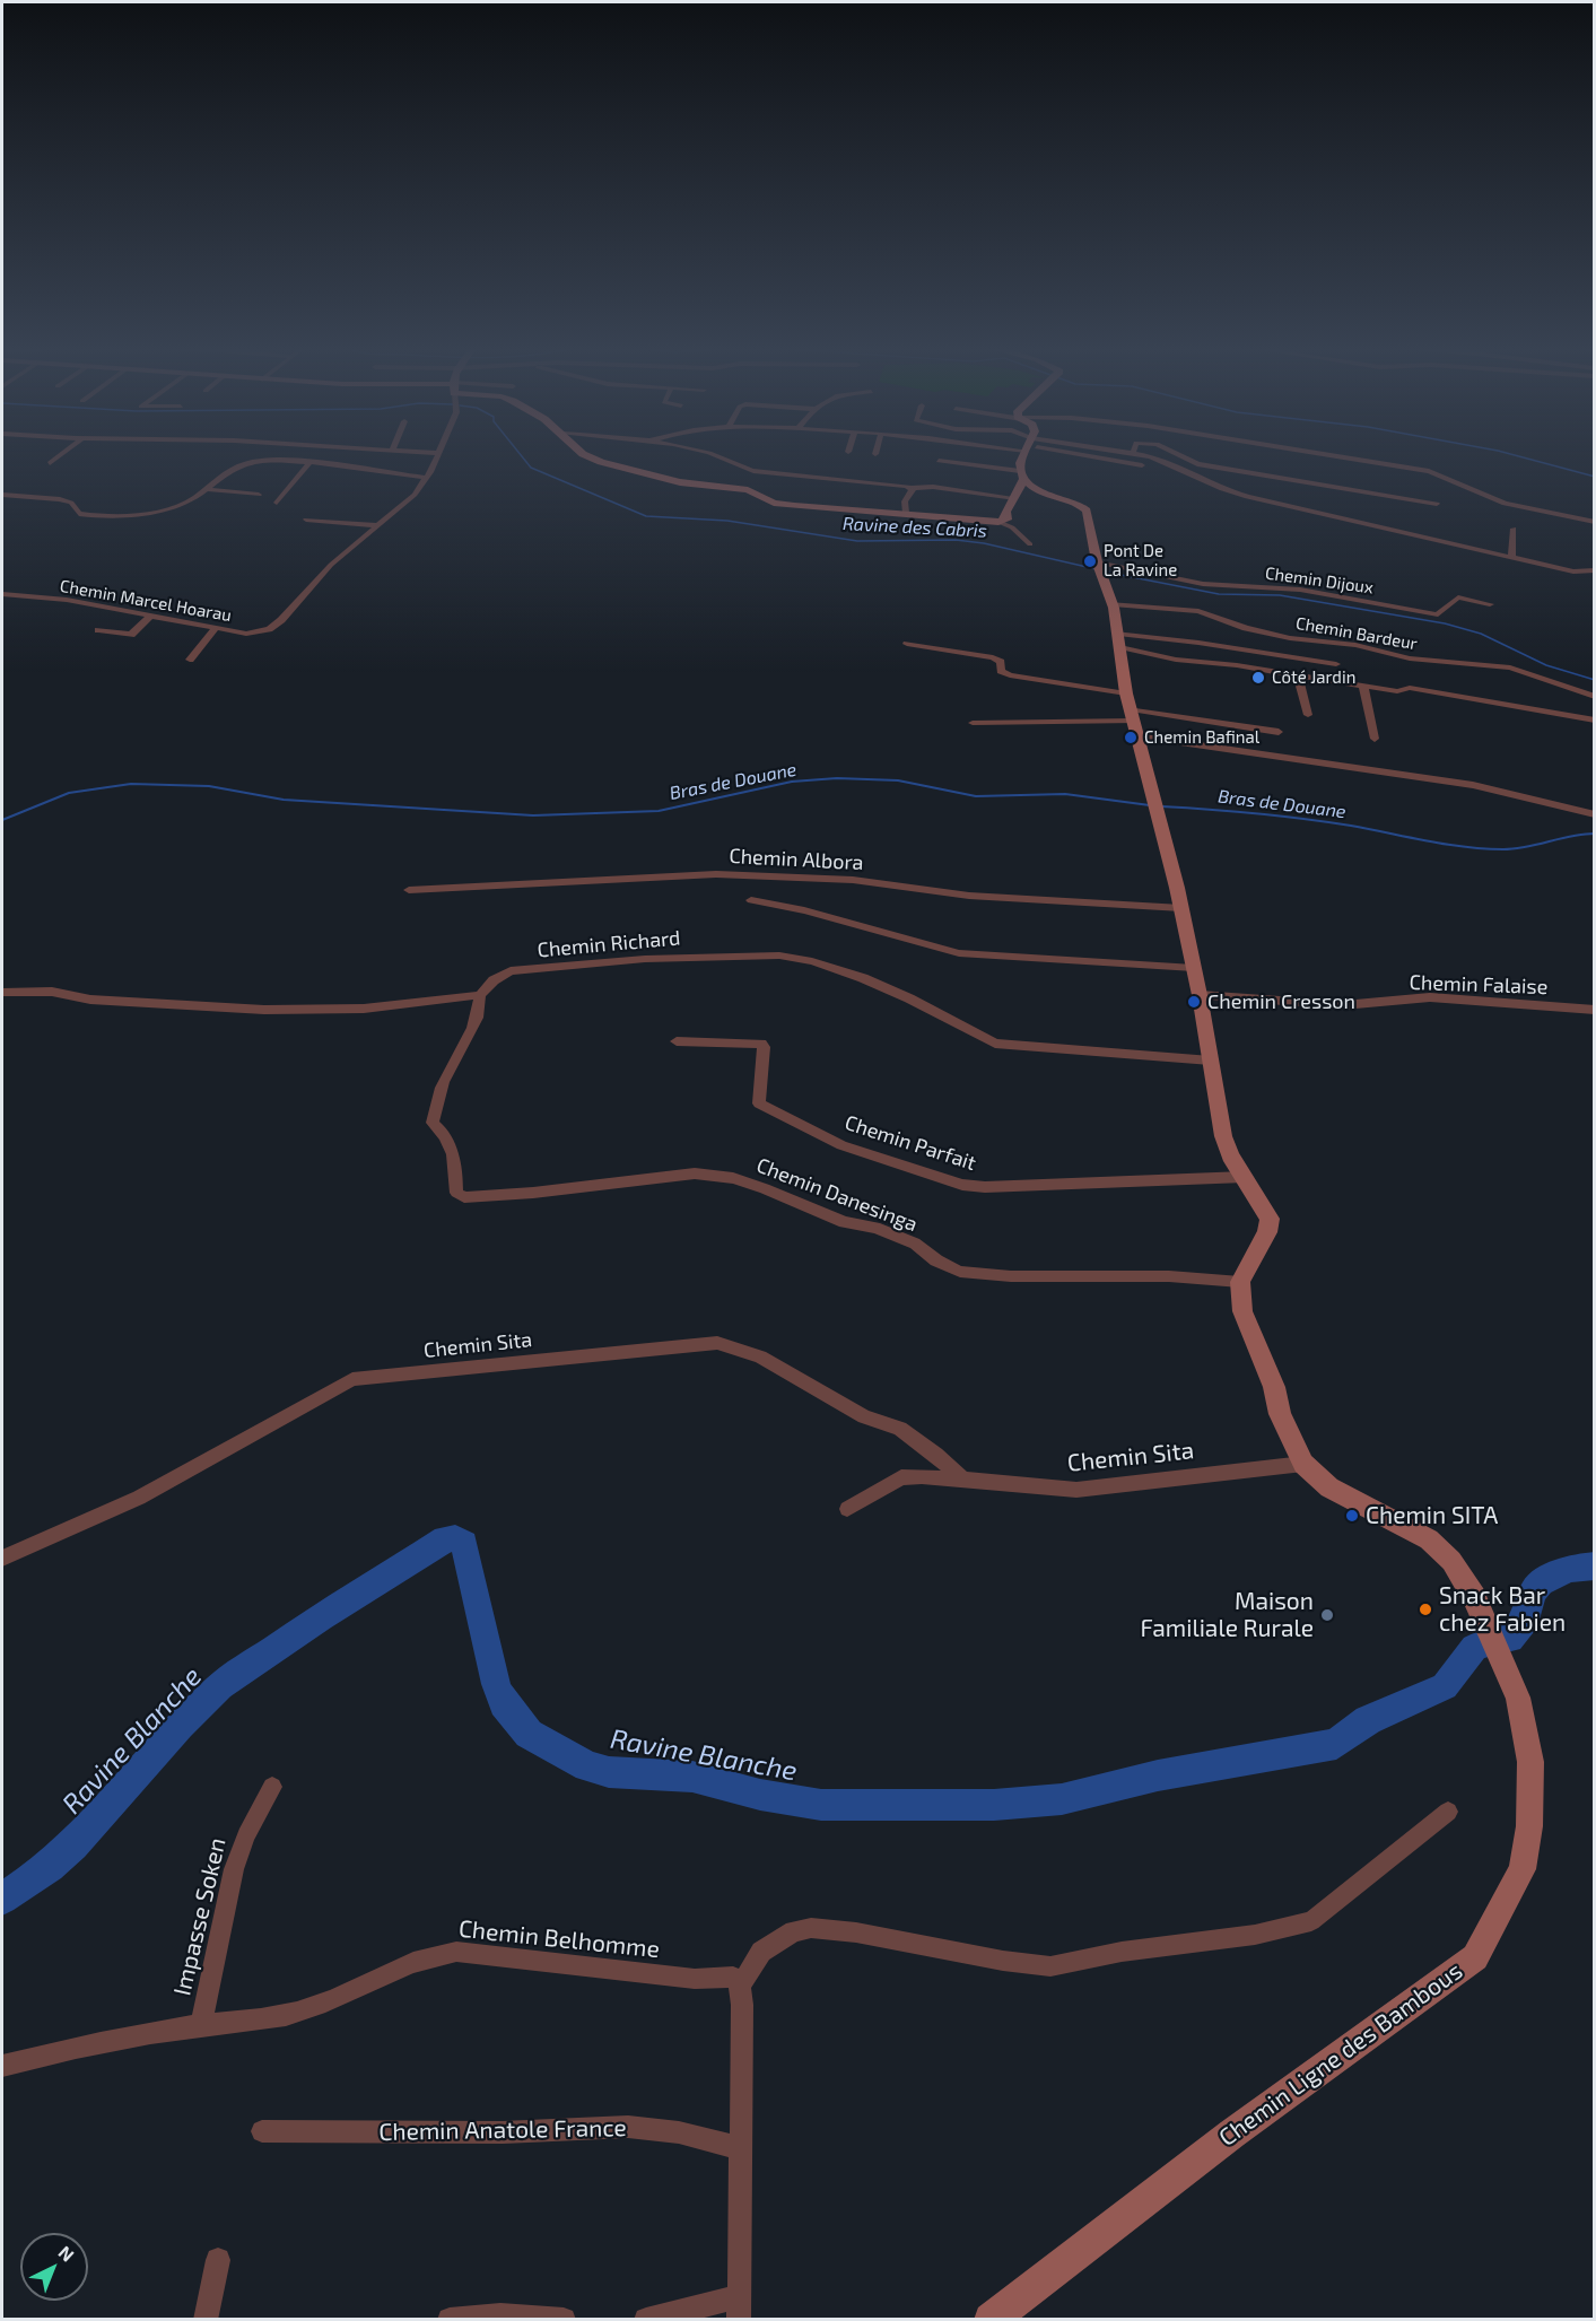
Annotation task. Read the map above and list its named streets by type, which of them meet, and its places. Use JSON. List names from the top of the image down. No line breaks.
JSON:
{"streets":{"main road":["Chemin Ligne des Bambous"],"street":["Chemin Dijoux","Chemin Marcel Hoarau","Chemin Bardeur","Chemin Albora","Chemin Richard","Chemin Falaise","Chemin Parfait","Chemin Danesinga","Chemin Sita","Impasse Soken","Chemin Belhomme","Chemin Anatole France"]},"crossings":[["Chemin Richard","Chemin Danesinga"],["Chemin Sita","Chemin Ligne des Bambous"],["Impasse Soken","Chemin Belhomme"]],"water":["Ravine des Cabris","Bras de Douane","Ravine Blanche"],"places":["Pont De La Ravine","Côté Jardin","Chemin Bafinal","Chemin Cresson","Chemin SITA","Snack Bar chez Fabien","Maison Familiale Rurale"],"north":"top right"}
